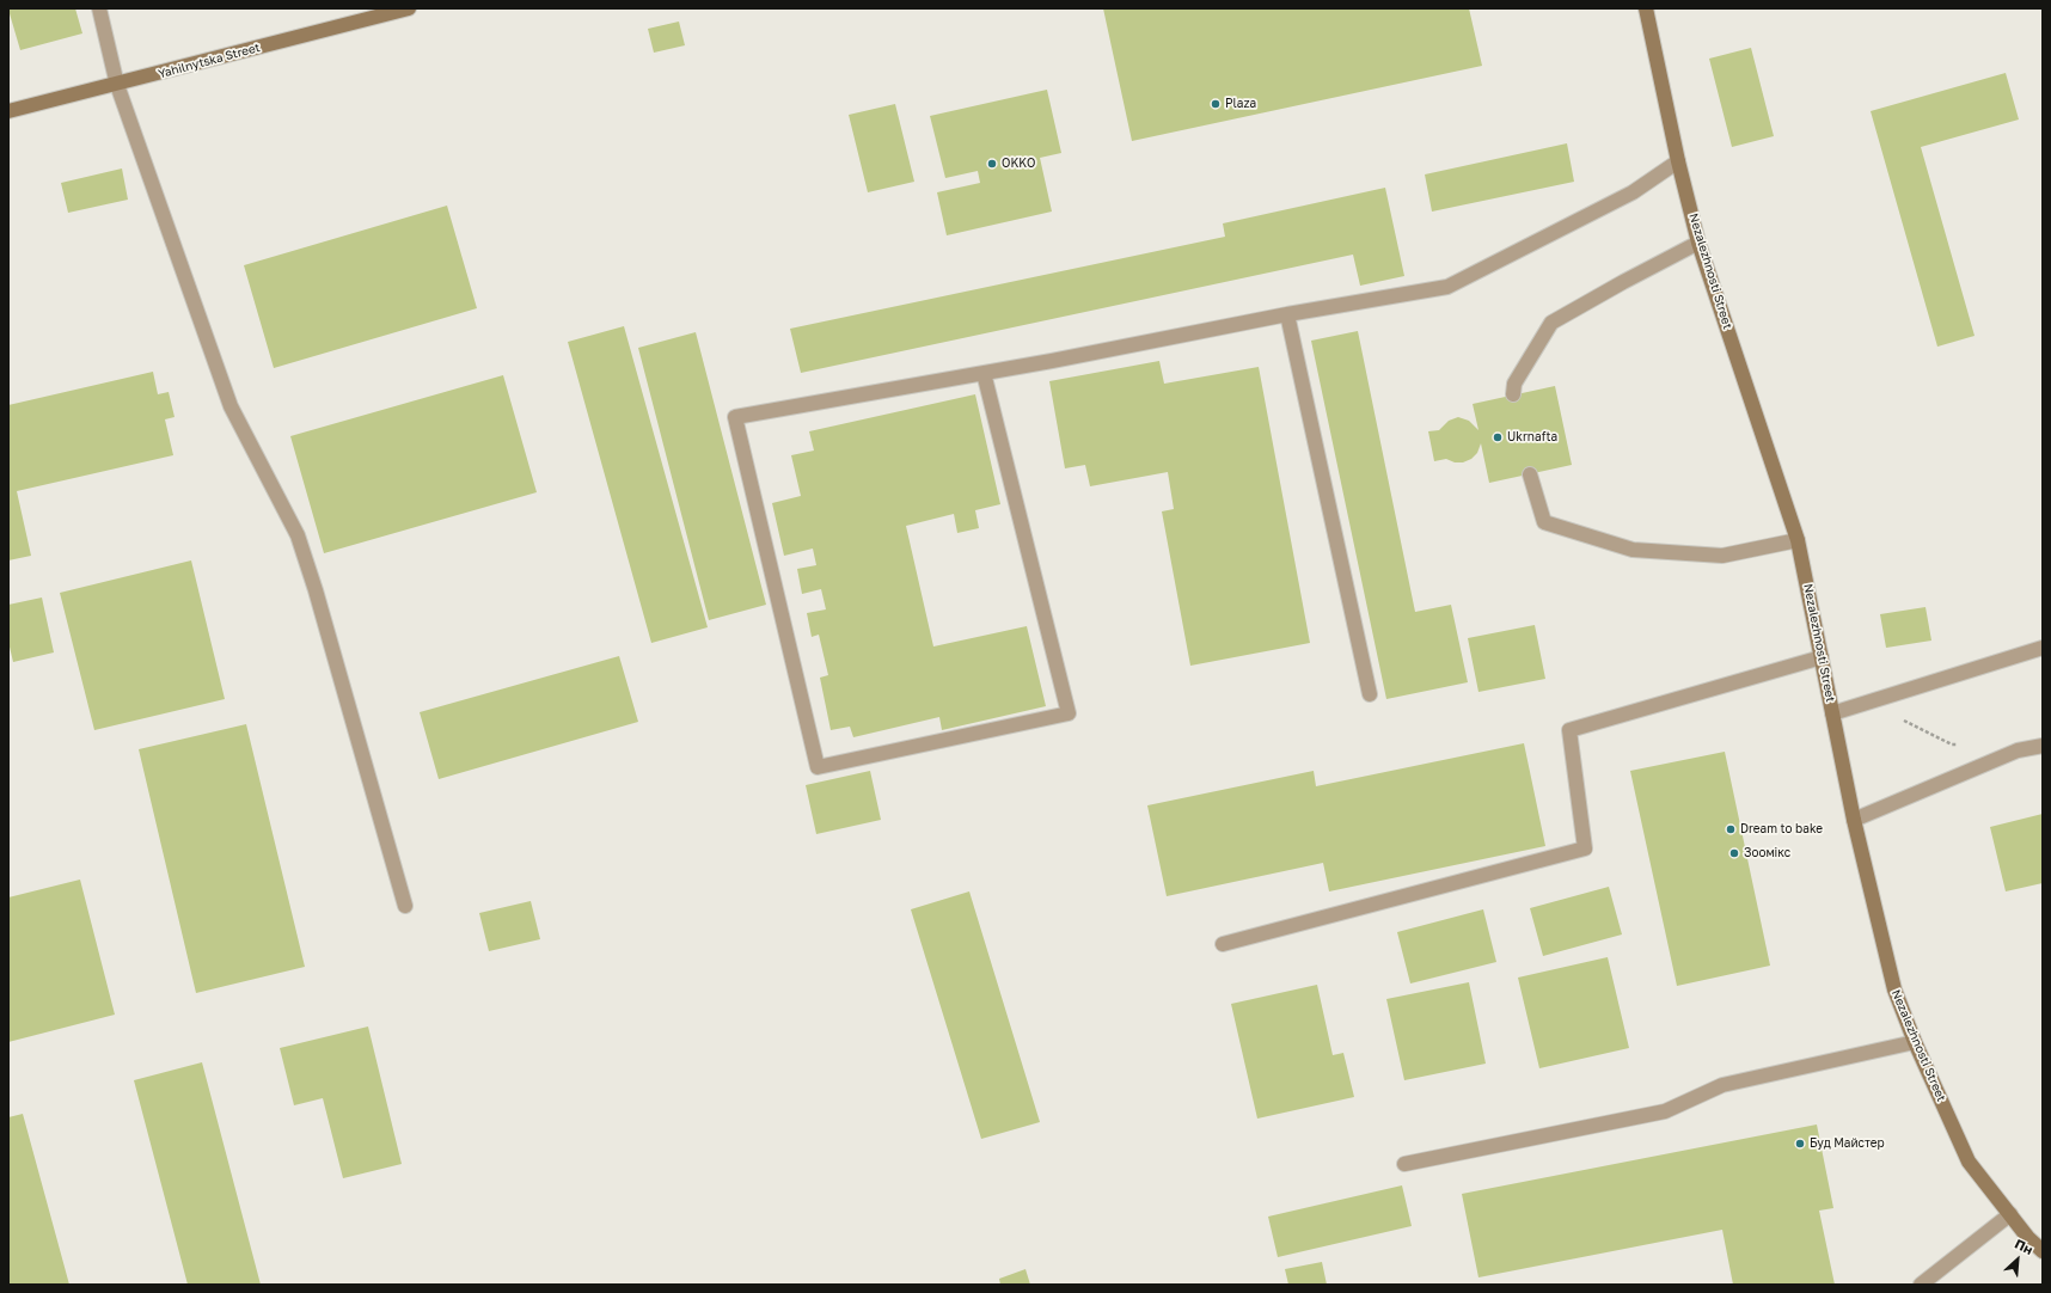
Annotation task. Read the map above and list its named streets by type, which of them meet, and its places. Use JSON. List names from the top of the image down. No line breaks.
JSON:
{"streets":{"main road":["Yahilnytska Street","Nezalezhnosti Street"]},"places":["Plaza","OKKO","Ukrnafta","Dream to bake","Зоомікс","Буд Майстер"],"north":"top right"}
